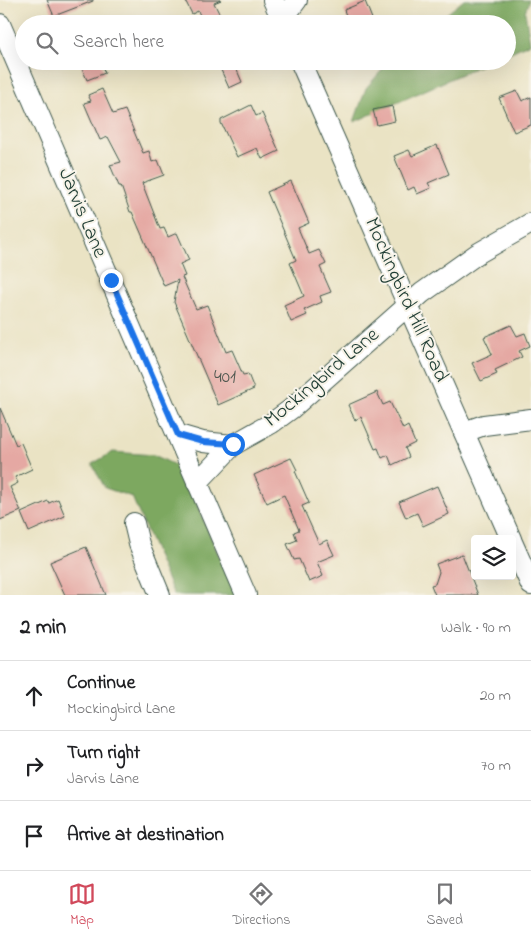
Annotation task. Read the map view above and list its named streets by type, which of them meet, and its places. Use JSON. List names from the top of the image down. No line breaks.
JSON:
{"streets":{"street":["Jarvis Lane","Mockingbird Hill Road","Mockingbird Lane"]},"crossings":[["Jarvis Lane","Mockingbird Lane"],["Mockingbird Hill Road","Mockingbird Lane"]],"house_numbers":["401"],"page":{"search":"Search here","heading":["2 min","Walk · 90 m"],"list":[["Continue","Mockingbird Lane","20 m"],["Turn right","Jarvis Lane","70 m"],"Arrive at destination"],"nav":["Map","Directions","Saved"]}}
